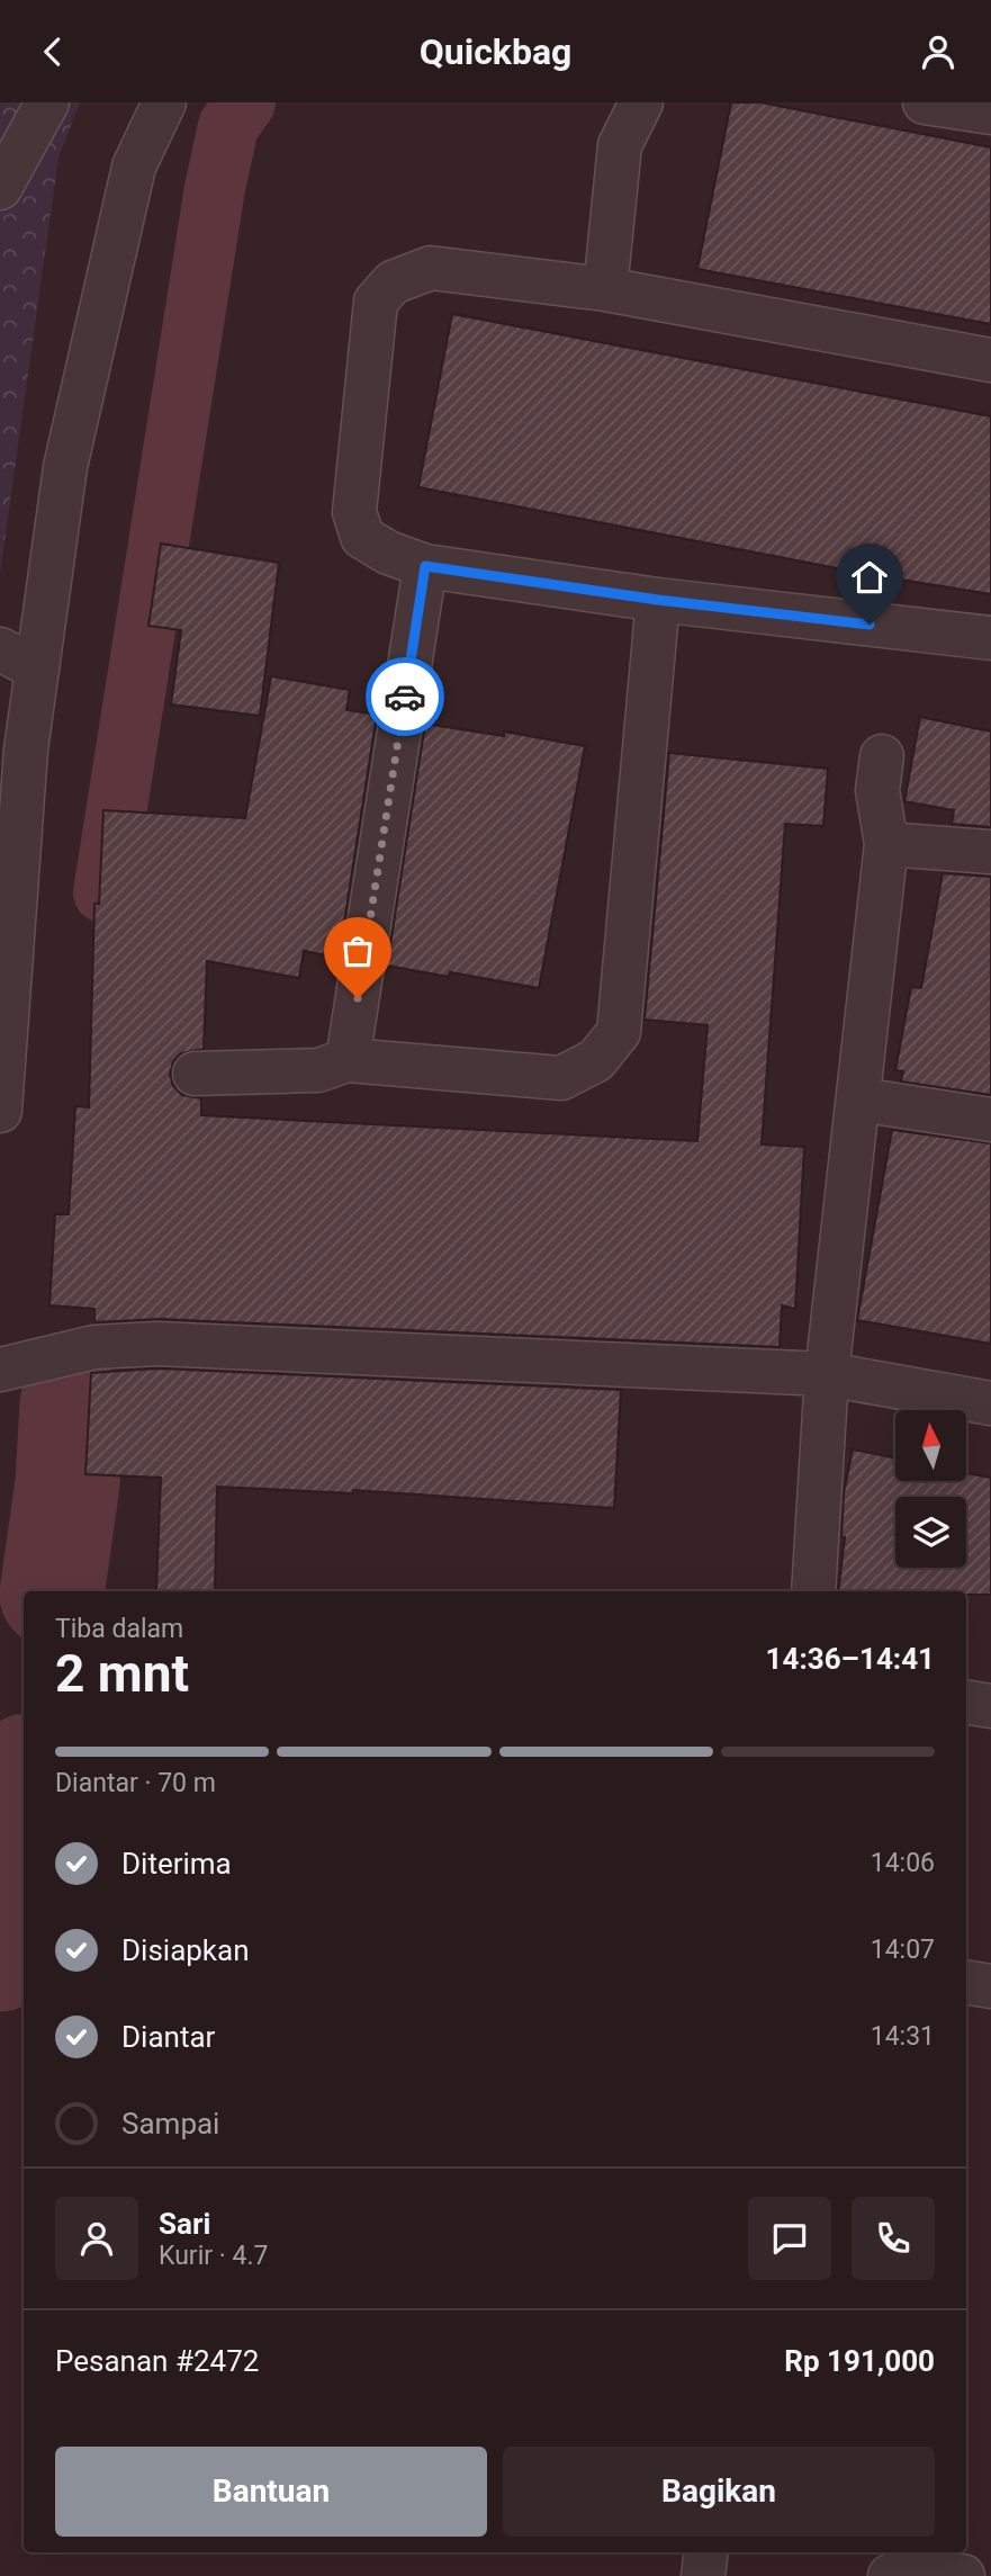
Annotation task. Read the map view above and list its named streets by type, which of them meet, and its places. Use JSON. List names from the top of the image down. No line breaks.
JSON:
{"north":"top","page":{"header":"Quickbag","heading":["2 mnt","Tiba dalam","14:36–14:41"],"panel":["Sari","Kurir · 4.7","Pesanan #2472","Rp 191,000"],"bar":"Diantar · 70 m","list":[["Diterima","14:06"],["Disiapkan","14:07"],["Diantar","14:31"],"Sampai"],"buttons":["Bantuan","Bagikan"]}}
